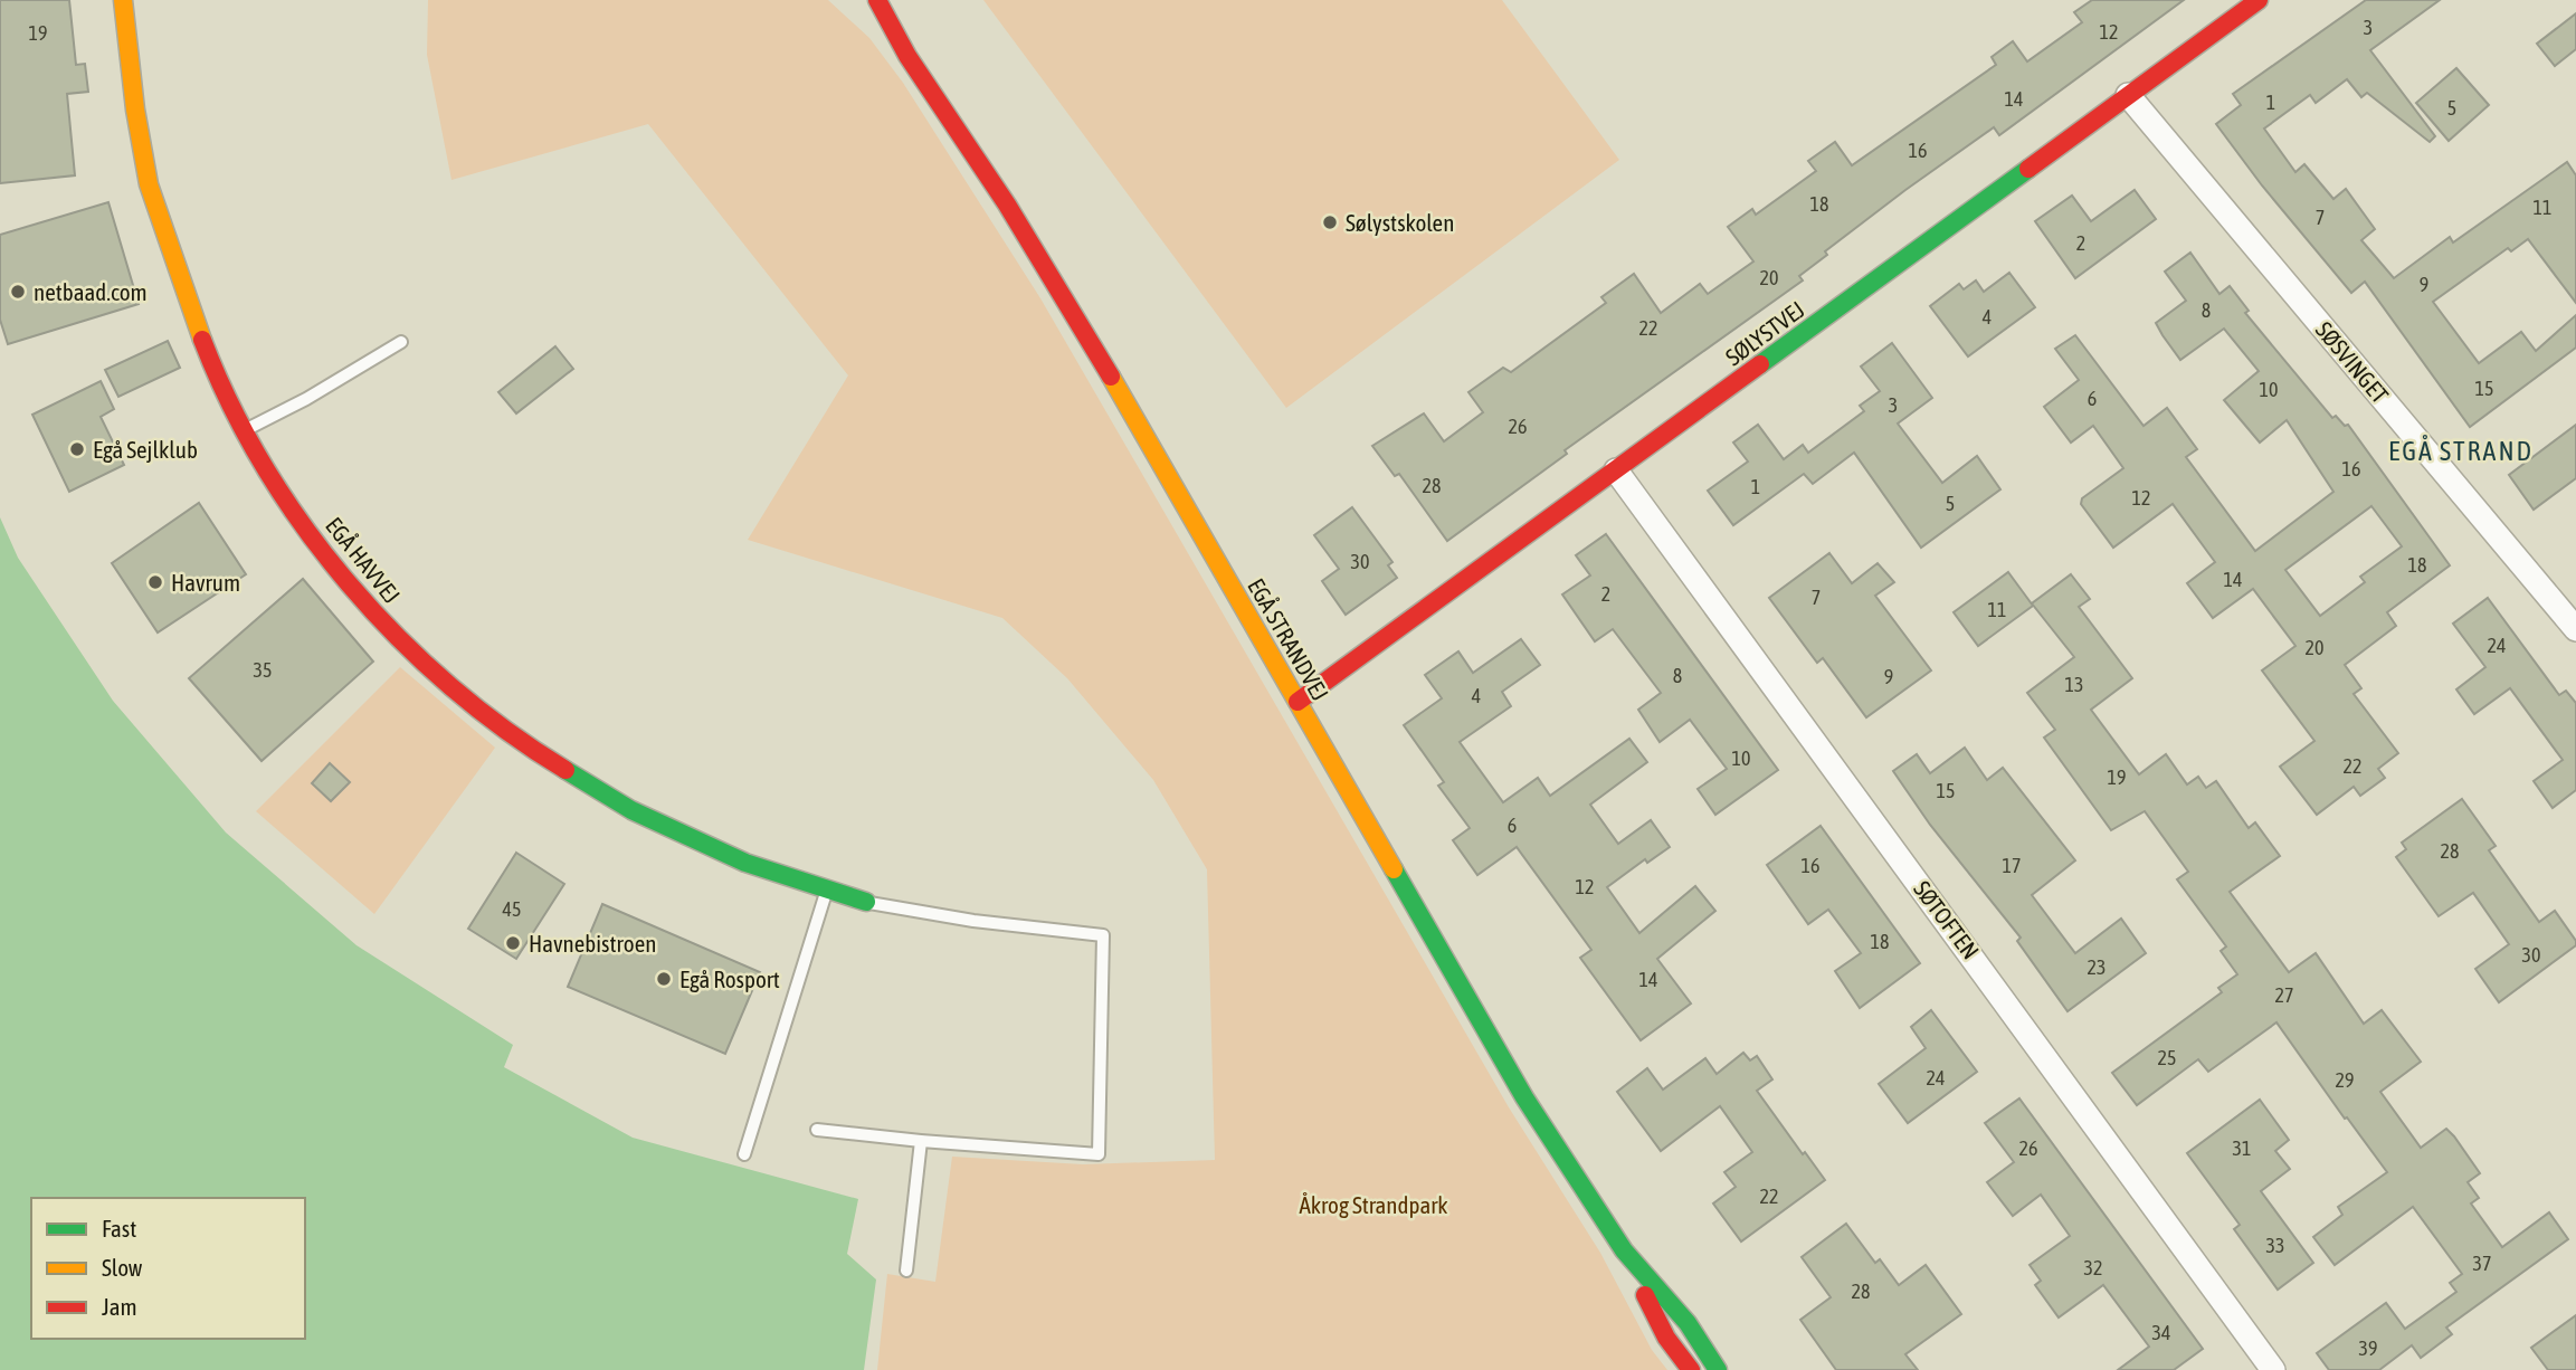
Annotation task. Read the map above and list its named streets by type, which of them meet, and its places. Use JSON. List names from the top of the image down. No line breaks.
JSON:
{"streets":{"street":["SØLYSTVEJ","SØSVINGET","EGÅ HAVVEJ","EGÅ STRANDVEJ","SØTOFTEN"]},"crossings":[["SØLYSTVEJ","SØSVINGET"],["SØLYSTVEJ","EGÅ STRANDVEJ"],["SØLYSTVEJ","SØTOFTEN"]],"districts":["EGÅ STRAND"],"parks":["Åkrog Strandpark"],"places":["Sølystskolen","netbaad.com","Egå Sejlklub","Havrum","Havnebistroen","Egå Rosport"],"house_numbers":["3","12","19","14","1","5","16","18","11","7","2","20","9","8","4","22","15","10","6","3","26","16","28","1","12","5","30","18","14","2","7","11","24","20","35","8","9","13","4","10","22","19","15","6","28","16","17","12","45","18","30","23","14","27","25","24","29","26","31","22","33","37","32","28","34","39"],"legend":["Fast","Slow","Jam"]}
